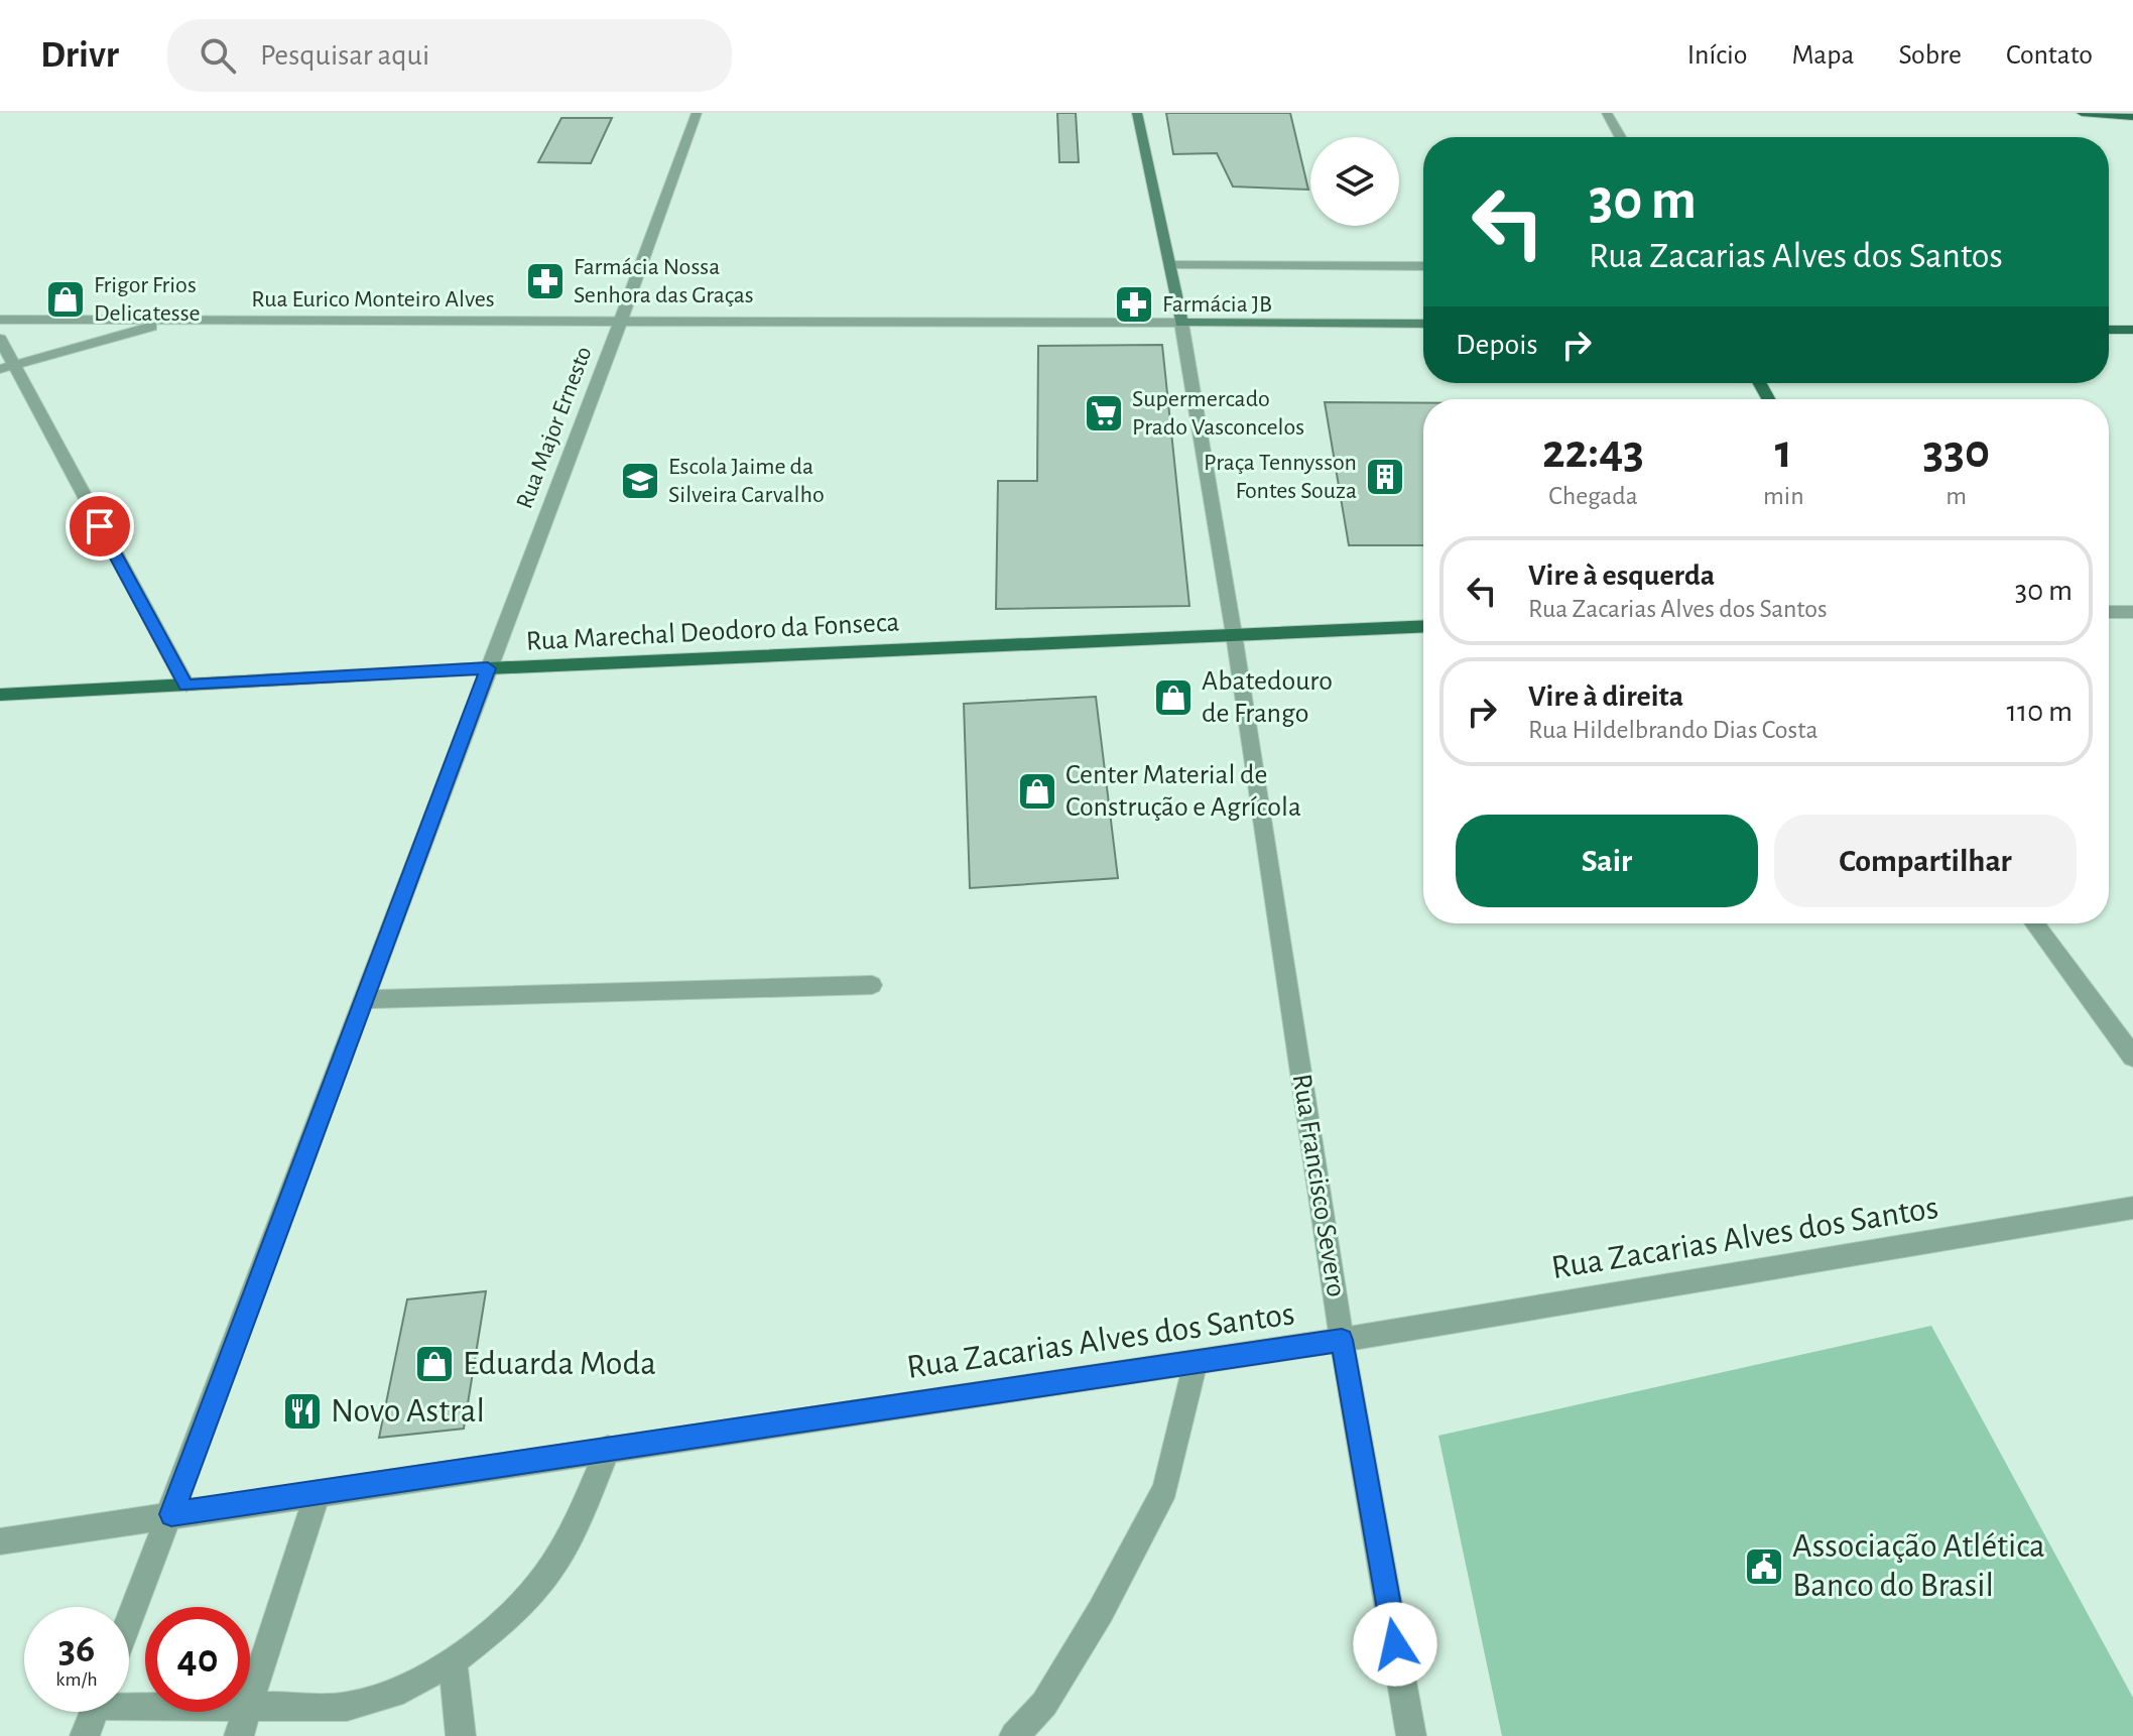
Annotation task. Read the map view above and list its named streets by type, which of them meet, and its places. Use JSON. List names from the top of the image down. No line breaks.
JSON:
{"streets":{"main road":["Rua Marechal Deodoro da Fonseca"],"street":["Rua Eurico Monteiro Alves","Rua Major Ernesto","Rua Francisco Severo","Rua Zacarias Alves dos Santos"]},"crossings":[["Rua Eurico Monteiro Alves","Rua Major Ernesto"],["Rua Major Ernesto","Rua Marechal Deodoro da Fonseca"],["Rua Major Ernesto","Rua Zacarias Alves dos Santos"],["Rua Marechal Deodoro da Fonseca","Rua Francisco Severo"],["Rua Francisco Severo","Rua Zacarias Alves dos Santos"]],"places":{"pharmacy":["Farmácia Nossa Senhora das Graças","Farmácia JB"],"shop":["Frigor Frios Delicatesse","Abatedouro de Frango","Center Material de Construção e Agrícola","Eduarda Moda"],"supermarket":["Supermercado Prado Vasconcelos"],"building":["Praça Tennysson Fontes Souza"],"school or university":["Escola Jaime da Silveira Carvalho"],"restaurant":["Novo Astral"],"public building":["Associação Atlética Banco do Brasil"]},"page":{"header":"Drivr","search":"Pesquisar aqui","nav":["Início","Mapa","Sobre","Contato"],"turn":["30 m","Rua Zacarias Alves dos Santos"],"then":"Depois","eta":["22:43","Chegada","1","min","330","m"],"list":[{"name":"Vire à esquerda","note":"Rua Zacarias Alves dos Santos","value":"30 m"},{"name":"Vire à direita","note":"Rua Hildelbrando Dias Costa","value":"110 m"}],"buttons":["Sair","Compartilhar"],"speed":"36 km/h","limit":"40"}}
